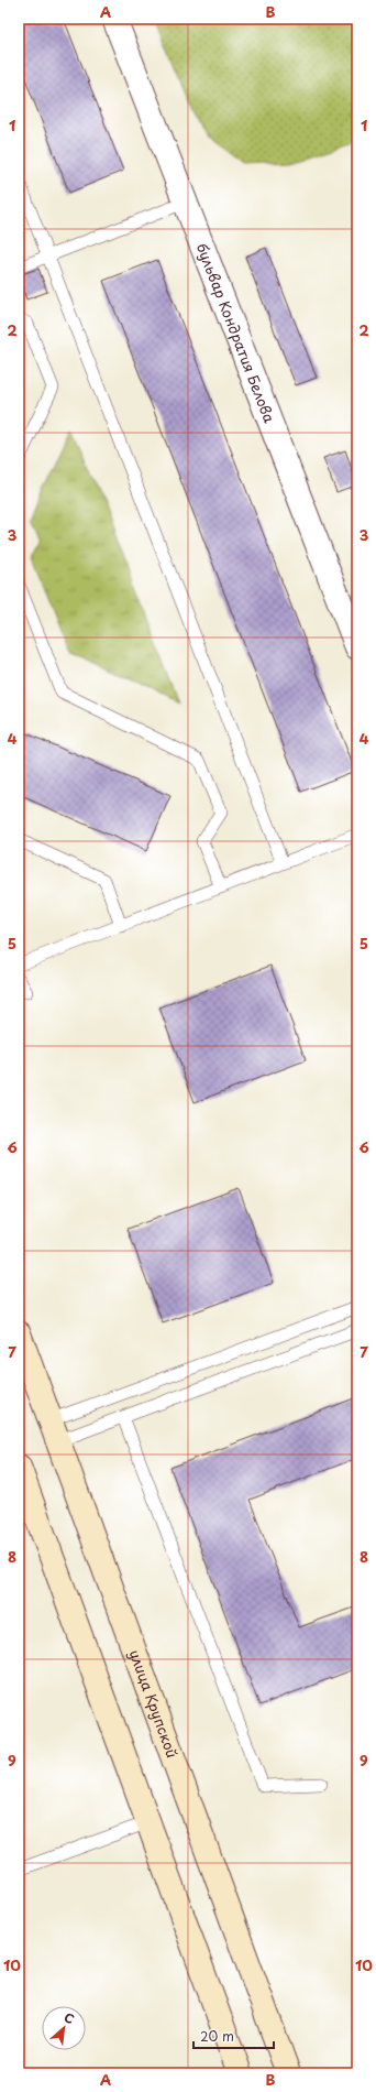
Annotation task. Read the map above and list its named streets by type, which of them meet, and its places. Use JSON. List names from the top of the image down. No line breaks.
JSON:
{"streets":{"main road":["улица Крупской"],"street":["бульвар Кондратия Белова"]},"scale_bar":"20 m","north":"top right","grid":{"columns":["A","B"],"rows":["1","2","3","4","5","6","7","8","9","10"]}}
